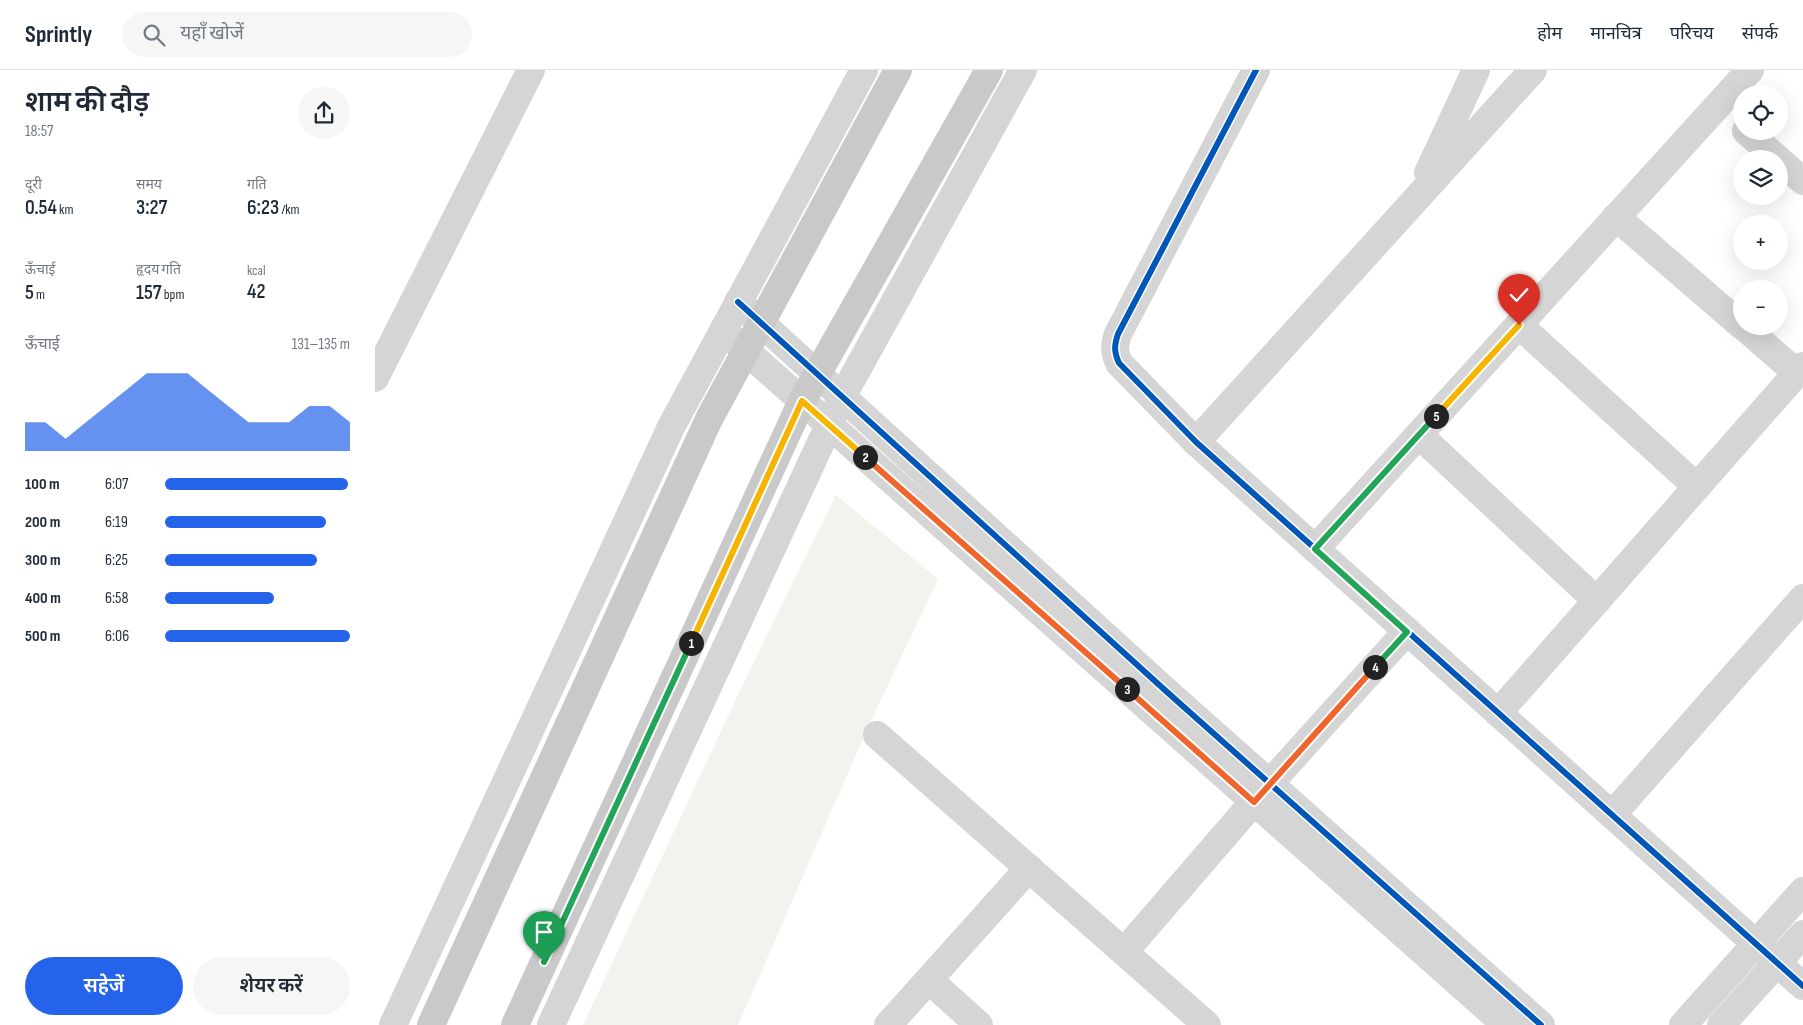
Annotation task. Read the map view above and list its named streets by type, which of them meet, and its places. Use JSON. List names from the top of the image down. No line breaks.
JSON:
{"page":{"header":"Sprintly","search":"यहाँ खोजें","nav":["होम","मानचित्र","परिचय","संपर्क"],"heading":["शाम की दौड़","18:57"],"map_buttons":["+","−"],"stats":[["दूरी","0.54 km"],["समय","3:27"],["गति","6:23 /km"],["ऊँचाई","5 m"],["हृदय गति","157 bpm"],["kcal","42"]],"chart":["ऊँचाई","131–135 m"],"pins":["5","2","1","4","3"],"list":[{"name":"100 m","note":"6:07"},{"name":"200 m","note":"6:19"},{"name":"300 m","note":"6:25"},{"name":"400 m","note":"6:58"},{"name":"500 m","note":"6:06"}],"buttons":["सहेजें","शेयर करें"]}}
